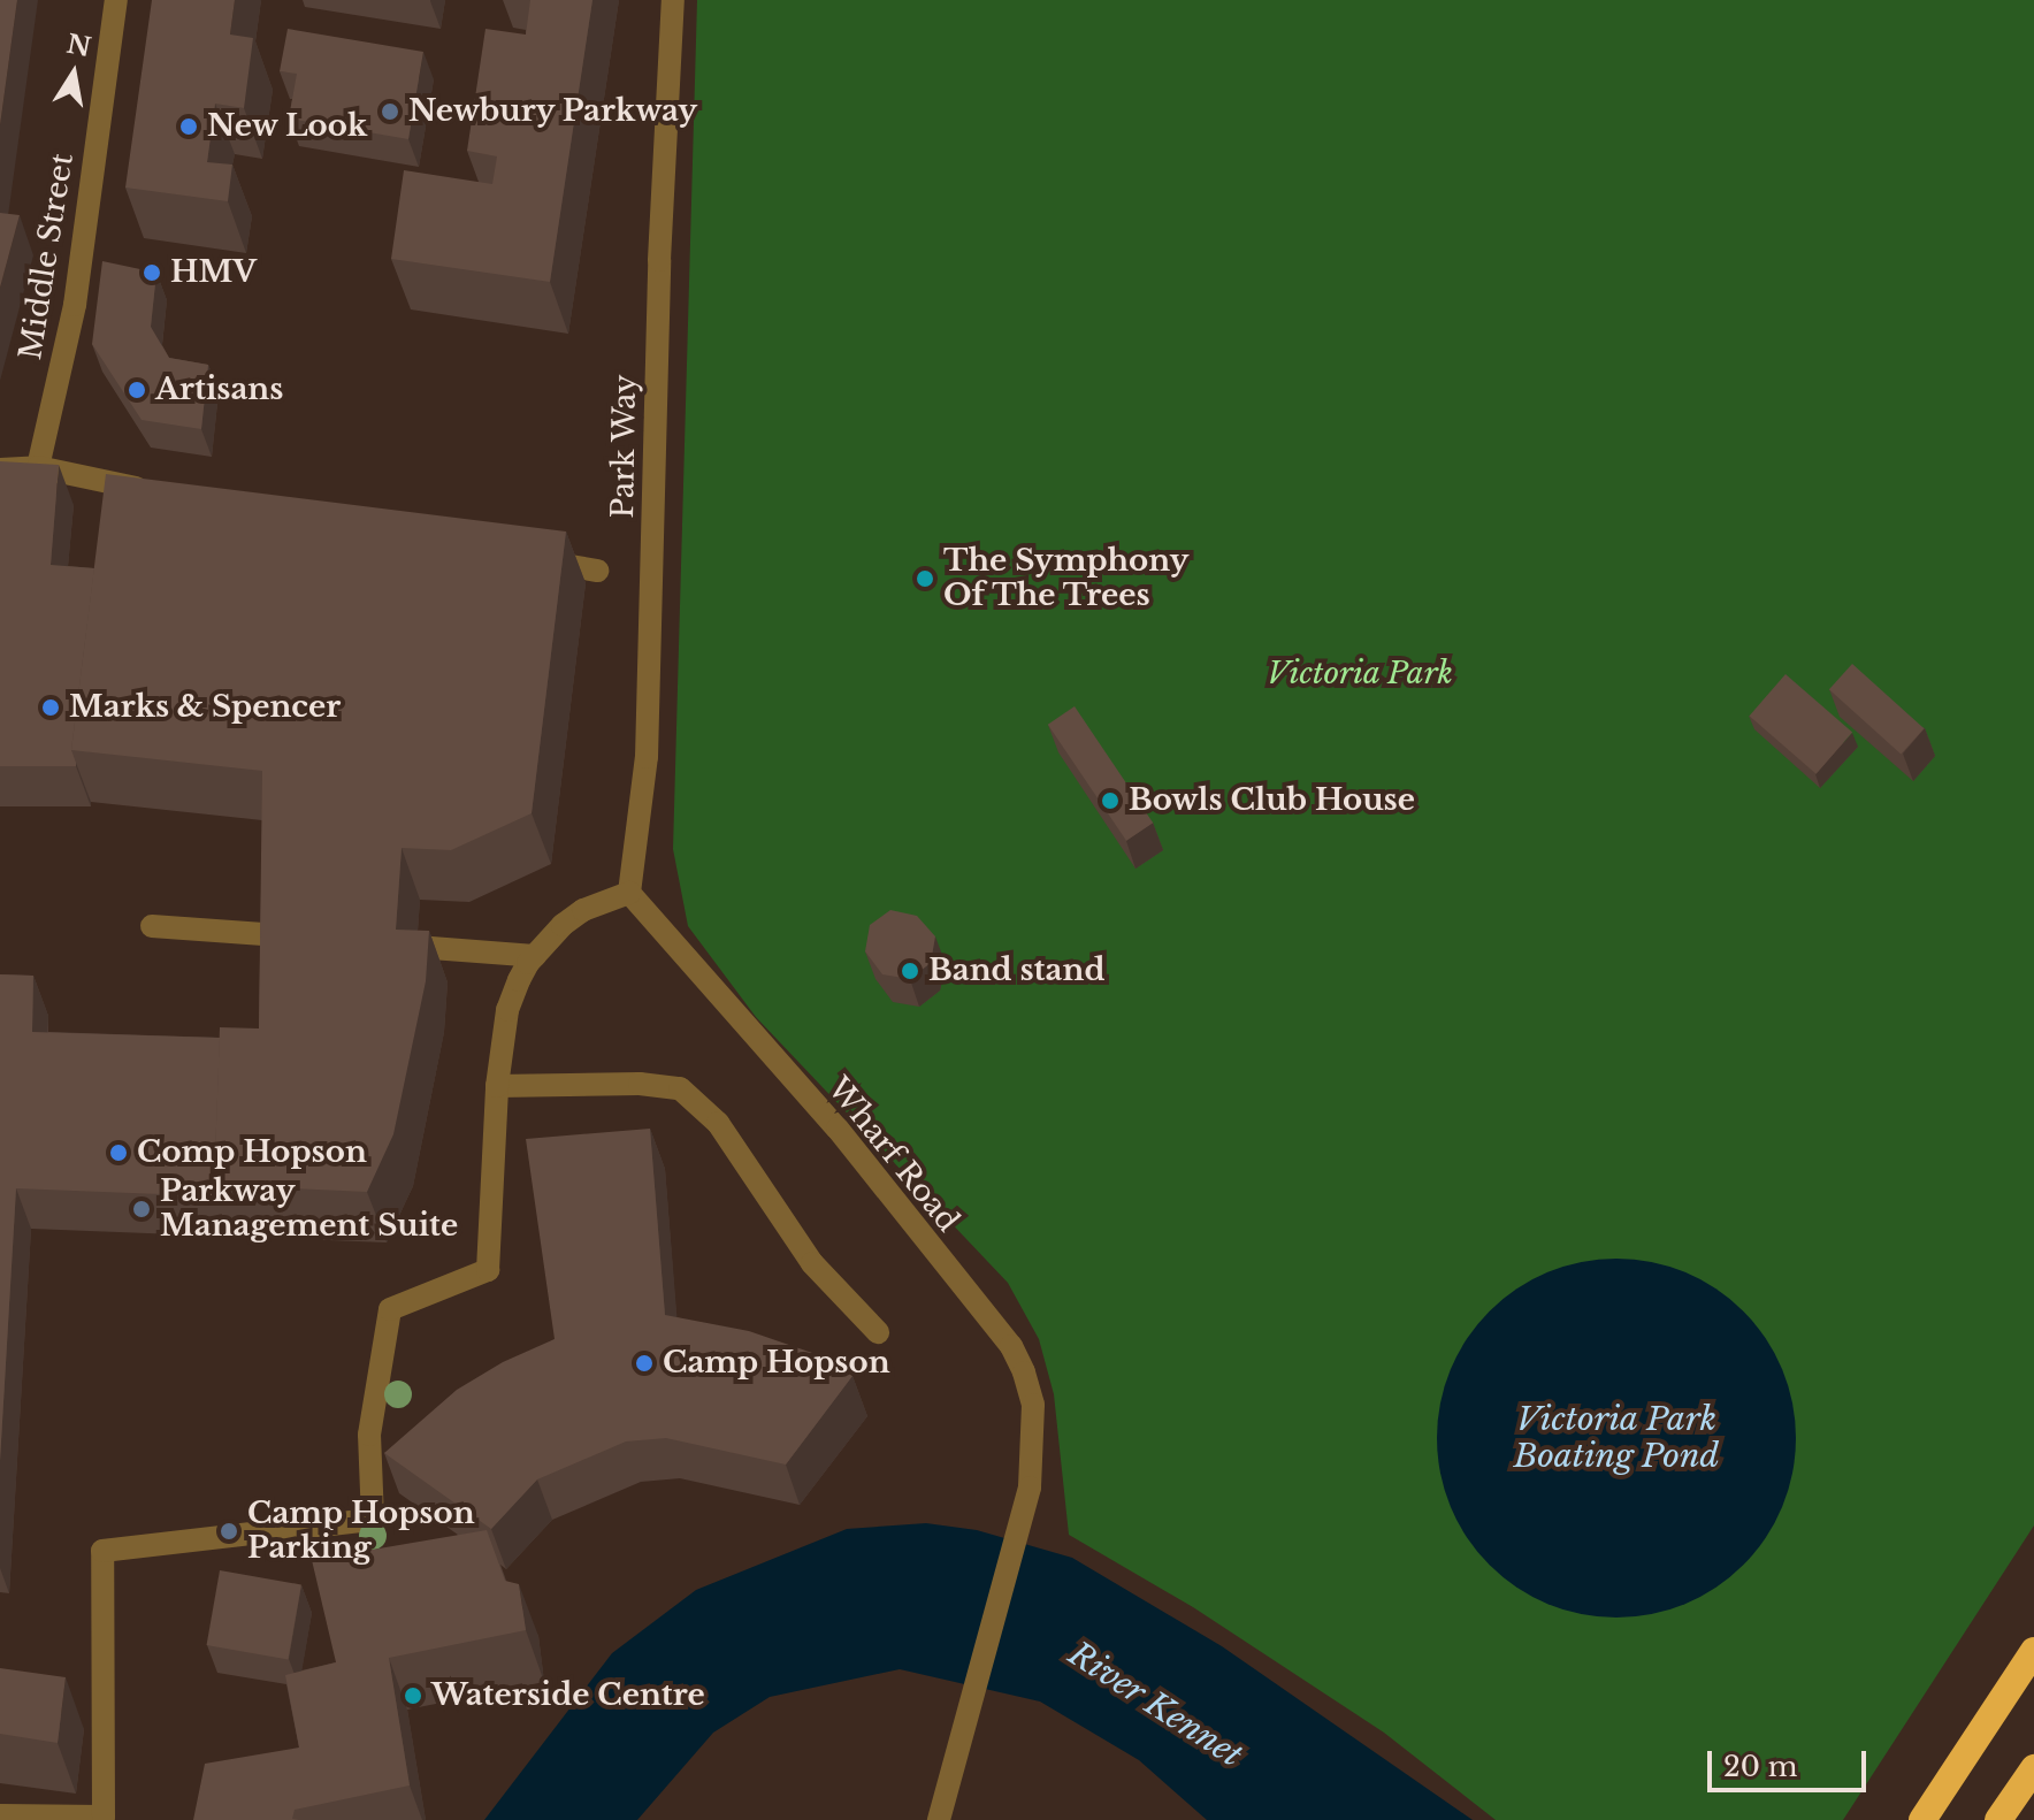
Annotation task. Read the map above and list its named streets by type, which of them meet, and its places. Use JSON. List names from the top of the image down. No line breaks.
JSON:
{"streets":{"street":["Middle Street","Park Way","Wharf Road"]},"crossings":[["Park Way","Wharf Road"]],"water":["Victoria Park Boating Pond","River Kennet"],"parks":["Victoria Park"],"places":["Newbury Parkway","New Look","HMV","Artisans","The Symphony Of The Trees","Marks & Spencer","Bowls Club House","Band stand","Comp Hopson","Parkway Management Suite","Camp Hopson","Camp Hopson Parking","Waterside Centre"],"scale_bar":"20 m","north":"top"}
